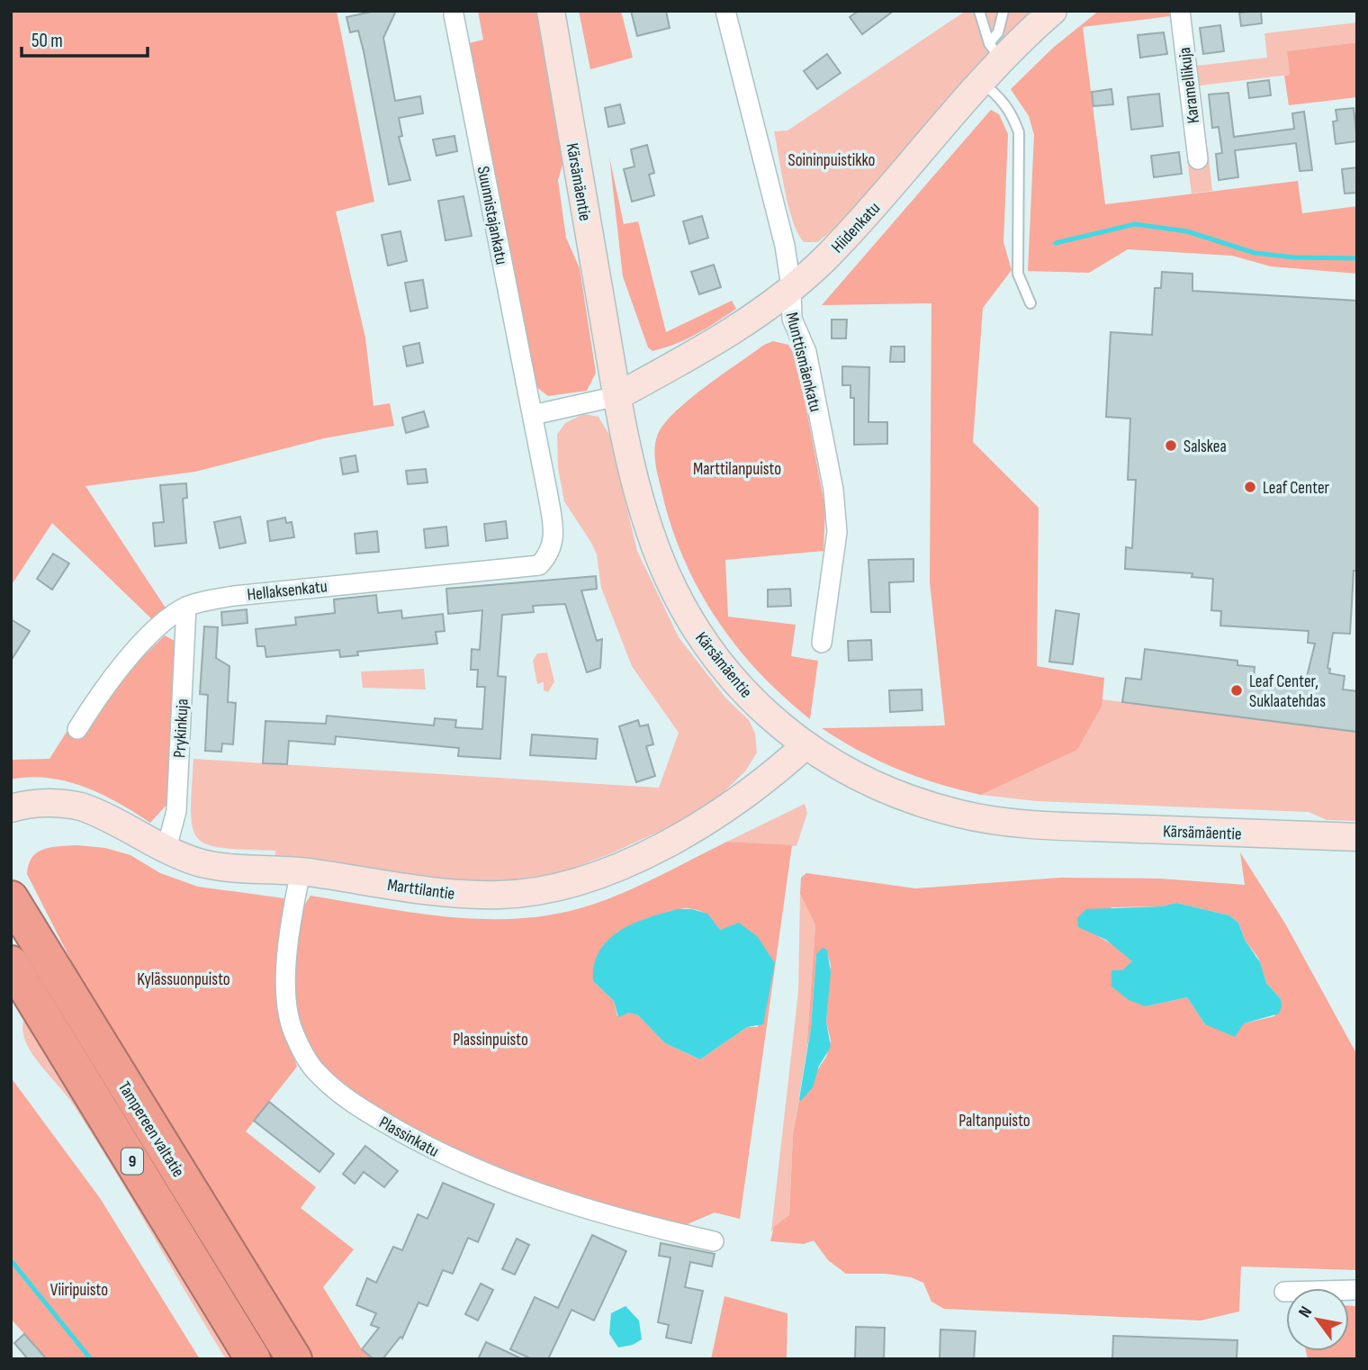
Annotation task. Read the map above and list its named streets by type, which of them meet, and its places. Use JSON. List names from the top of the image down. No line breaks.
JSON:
{"streets":{"highway":["Tampereen valtatie","9"],"street":["Karamellikuja","Kärsämäentie","Suunnistajankatu","Hiidenkatu","Munttismäenkatu","Hellaksenkatu","Prykinkuja","Marttilantie","Plassinkatu"]},"crossings":[["Kärsämäentie","Hiidenkatu"],["Kärsämäentie","Marttilantie"],["Suunnistajankatu","Hellaksenkatu"],["Hiidenkatu","Munttismäenkatu"],["Hellaksenkatu","Prykinkuja"],["Prykinkuja","Marttilantie"],["Marttilantie","Plassinkatu"]],"parks":["Soininpuistikko","Marttilanpuisto","Kylässuonpuisto","Plassinpuisto","Paltanpuisto","Viiripuisto"],"places":["Salskea","Leaf Center","Leaf Center, Suklaatehdas"],"scale_bar":"50 m","north":"top left"}
